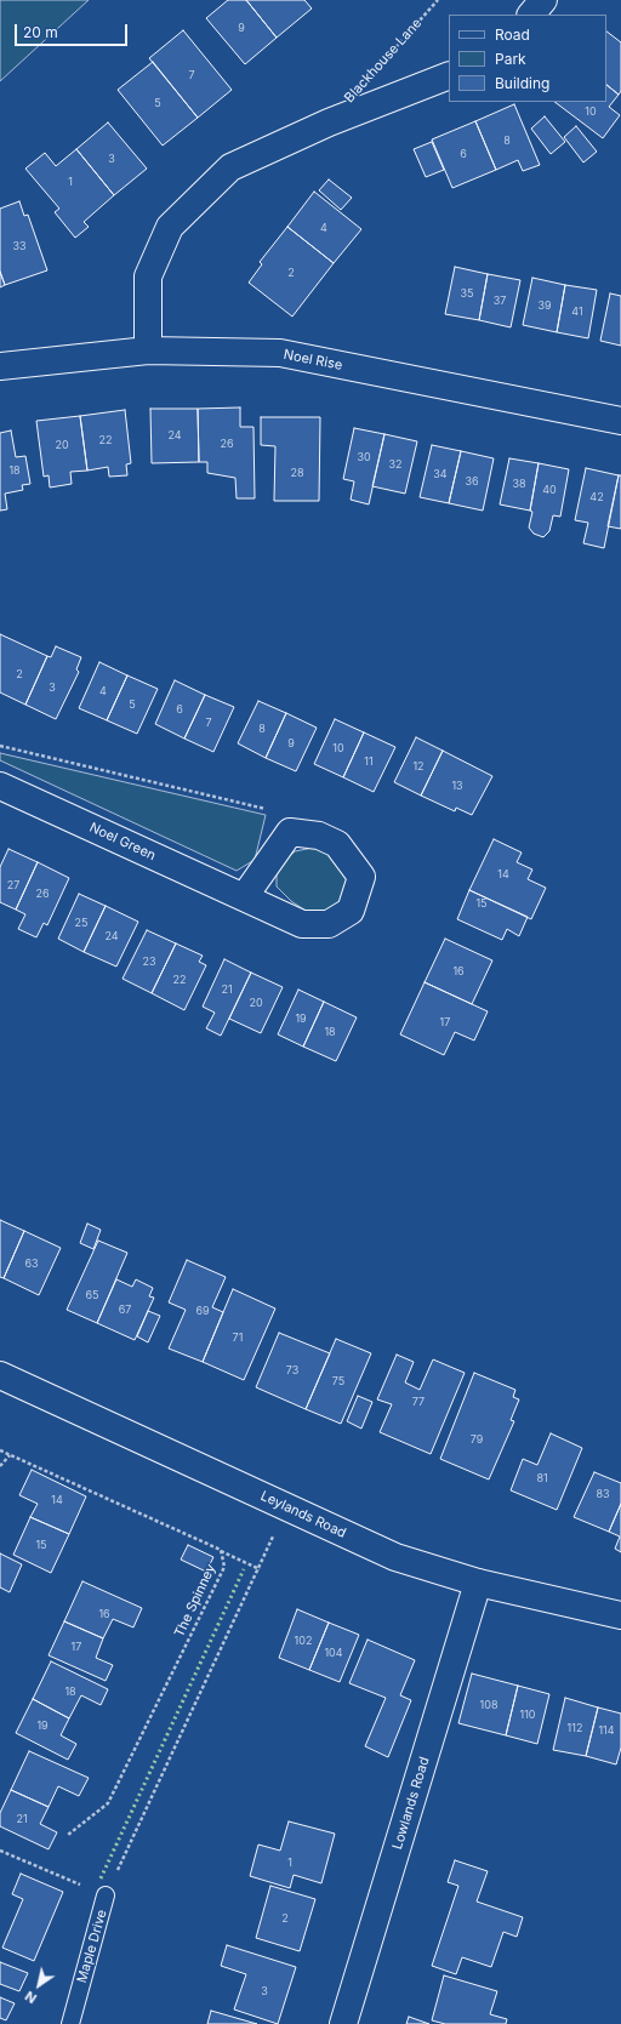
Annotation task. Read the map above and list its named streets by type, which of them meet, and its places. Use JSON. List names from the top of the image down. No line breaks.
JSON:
{"streets":{"street":["Blackhouse Lane","Noel Rise","Noel Green","Leylands Road","Lowlands Road"],"lane":["Maple Drive"],"path":["The Spinney"]},"crossings":[["Blackhouse Lane","Noel Rise"],["Leylands Road","Lowlands Road"]],"house_numbers":["9","7","5","10","8","6","3","1","4","33","2","35","37","39","41","24","22","26","20","30","32","18","28","34","36","38","40","42","2","3","4","5","6","7","8","9","10","11","12","13","14","27","26","15","25","24","23","16","22","21","20","19","17","18","63","65","67","69","71","73","75","77","79","81","83","14","15","16","102","17","104","18","108","110","19","112","114","21","1","2","3"],"legend":["Road","Park","Building"],"scale_bar":"20 m","north":"bottom left"}
